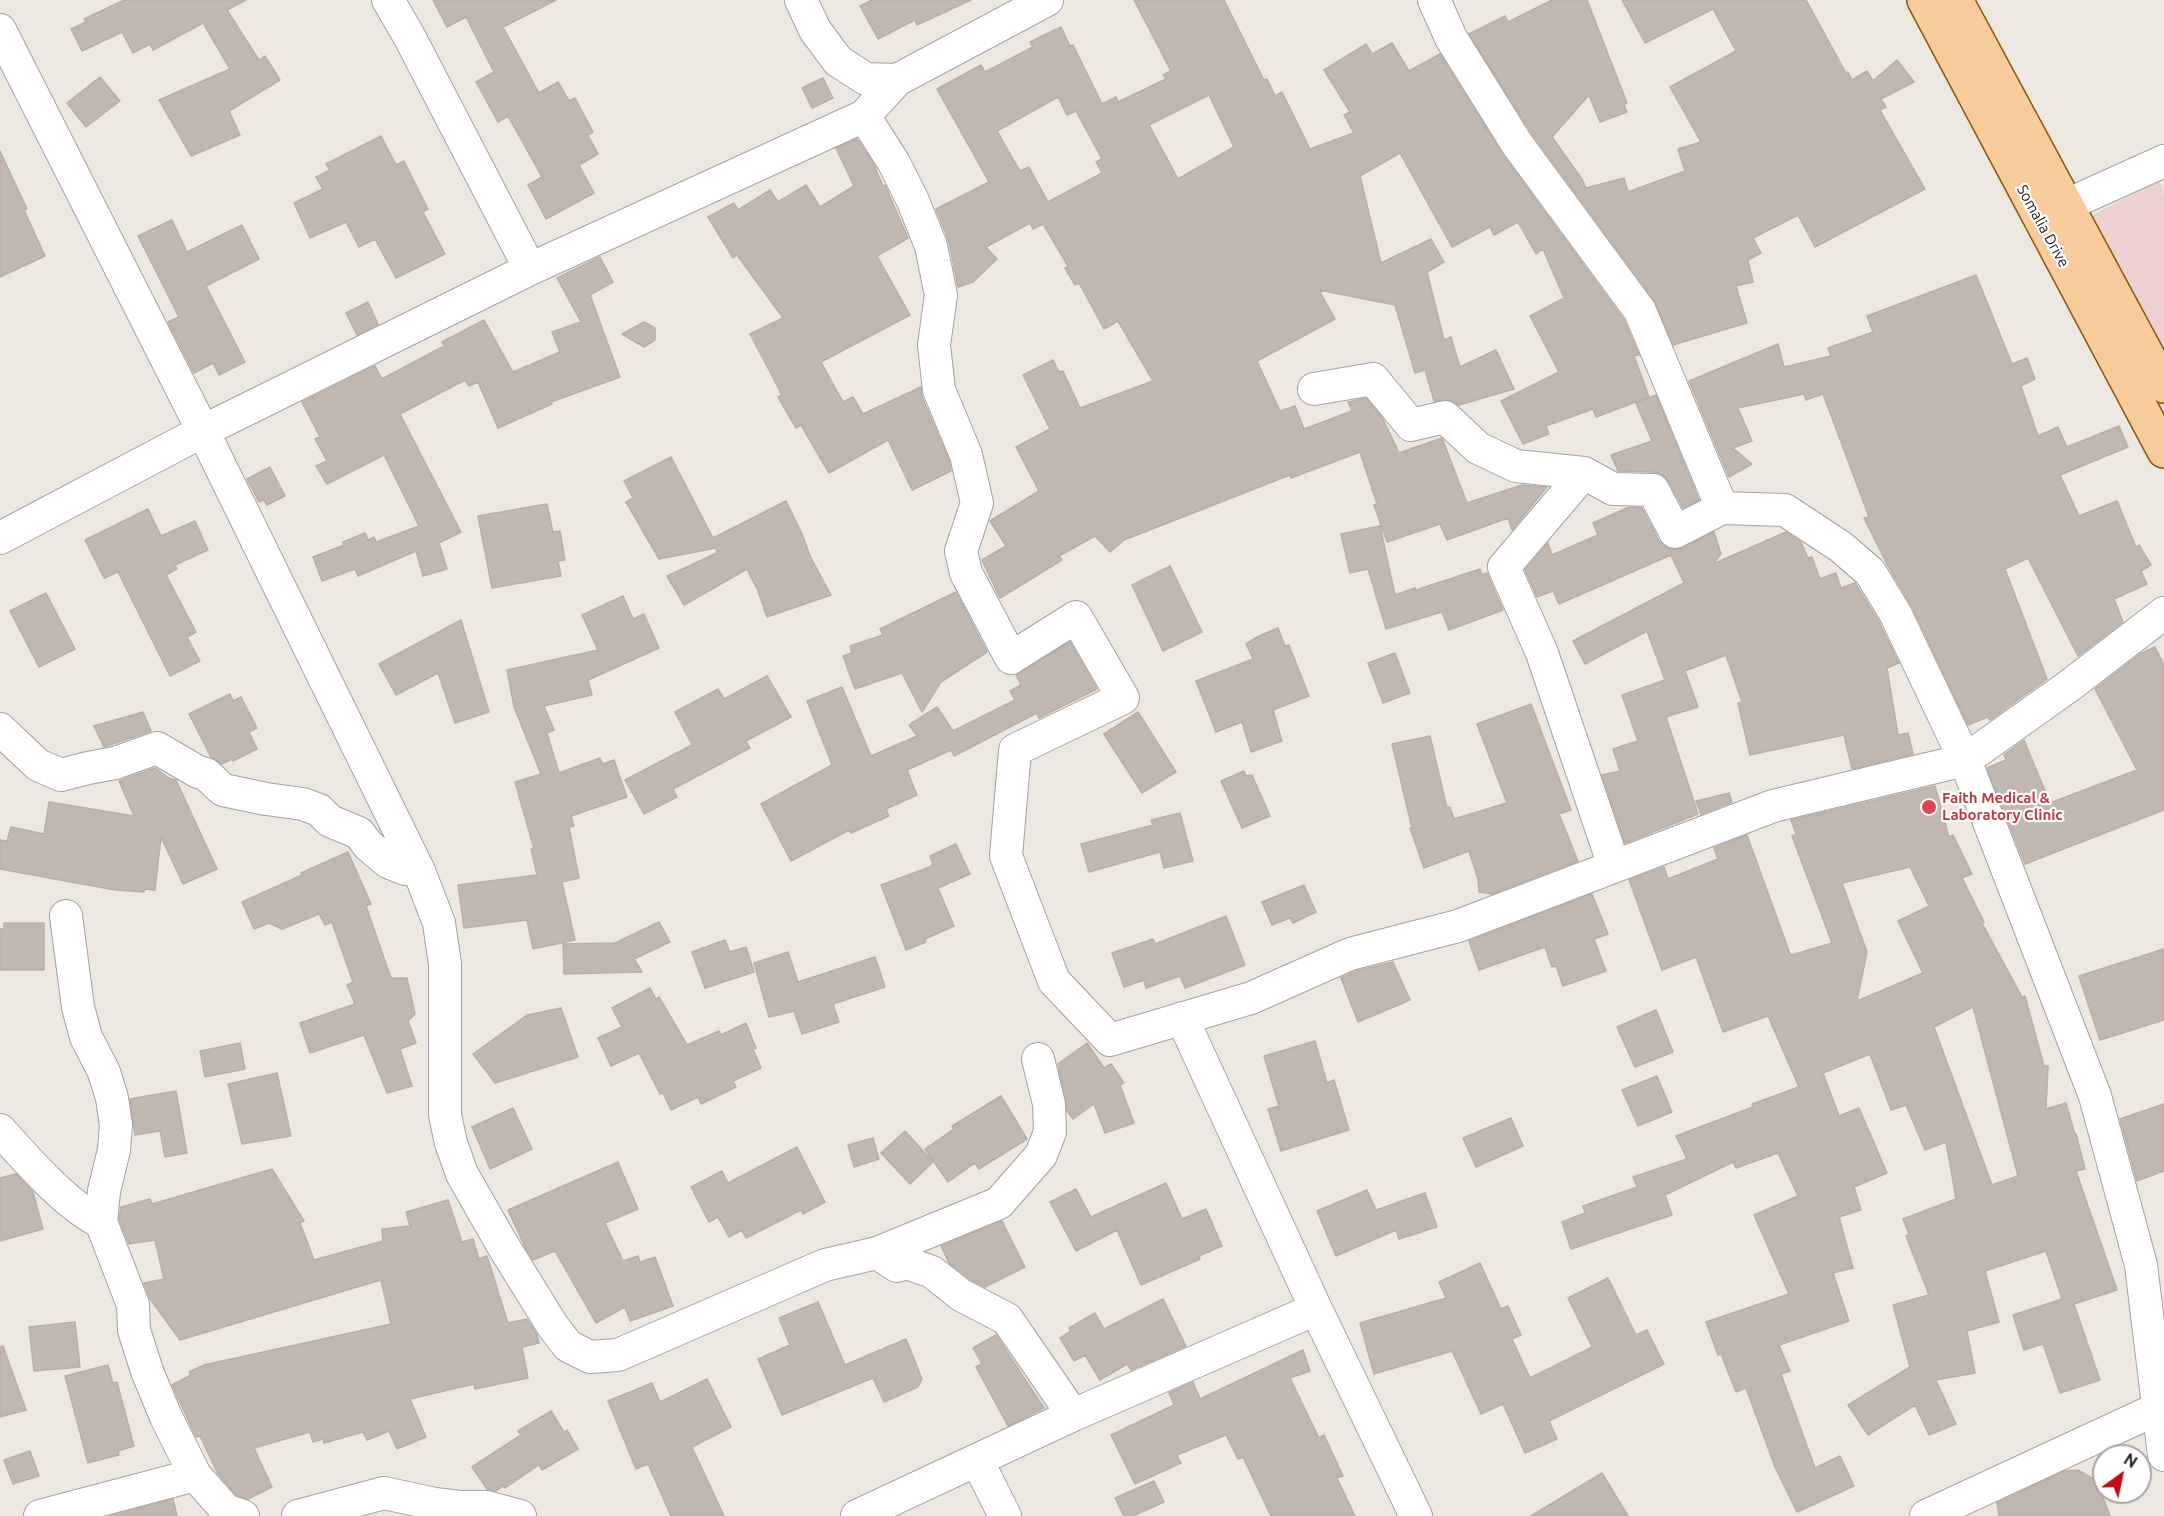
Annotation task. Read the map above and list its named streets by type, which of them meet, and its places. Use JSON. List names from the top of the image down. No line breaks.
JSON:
{"streets":{"main road":["Somalia Drive"]},"places":["Faith Medical & Laboratory Clinic"],"north":"top right"}
